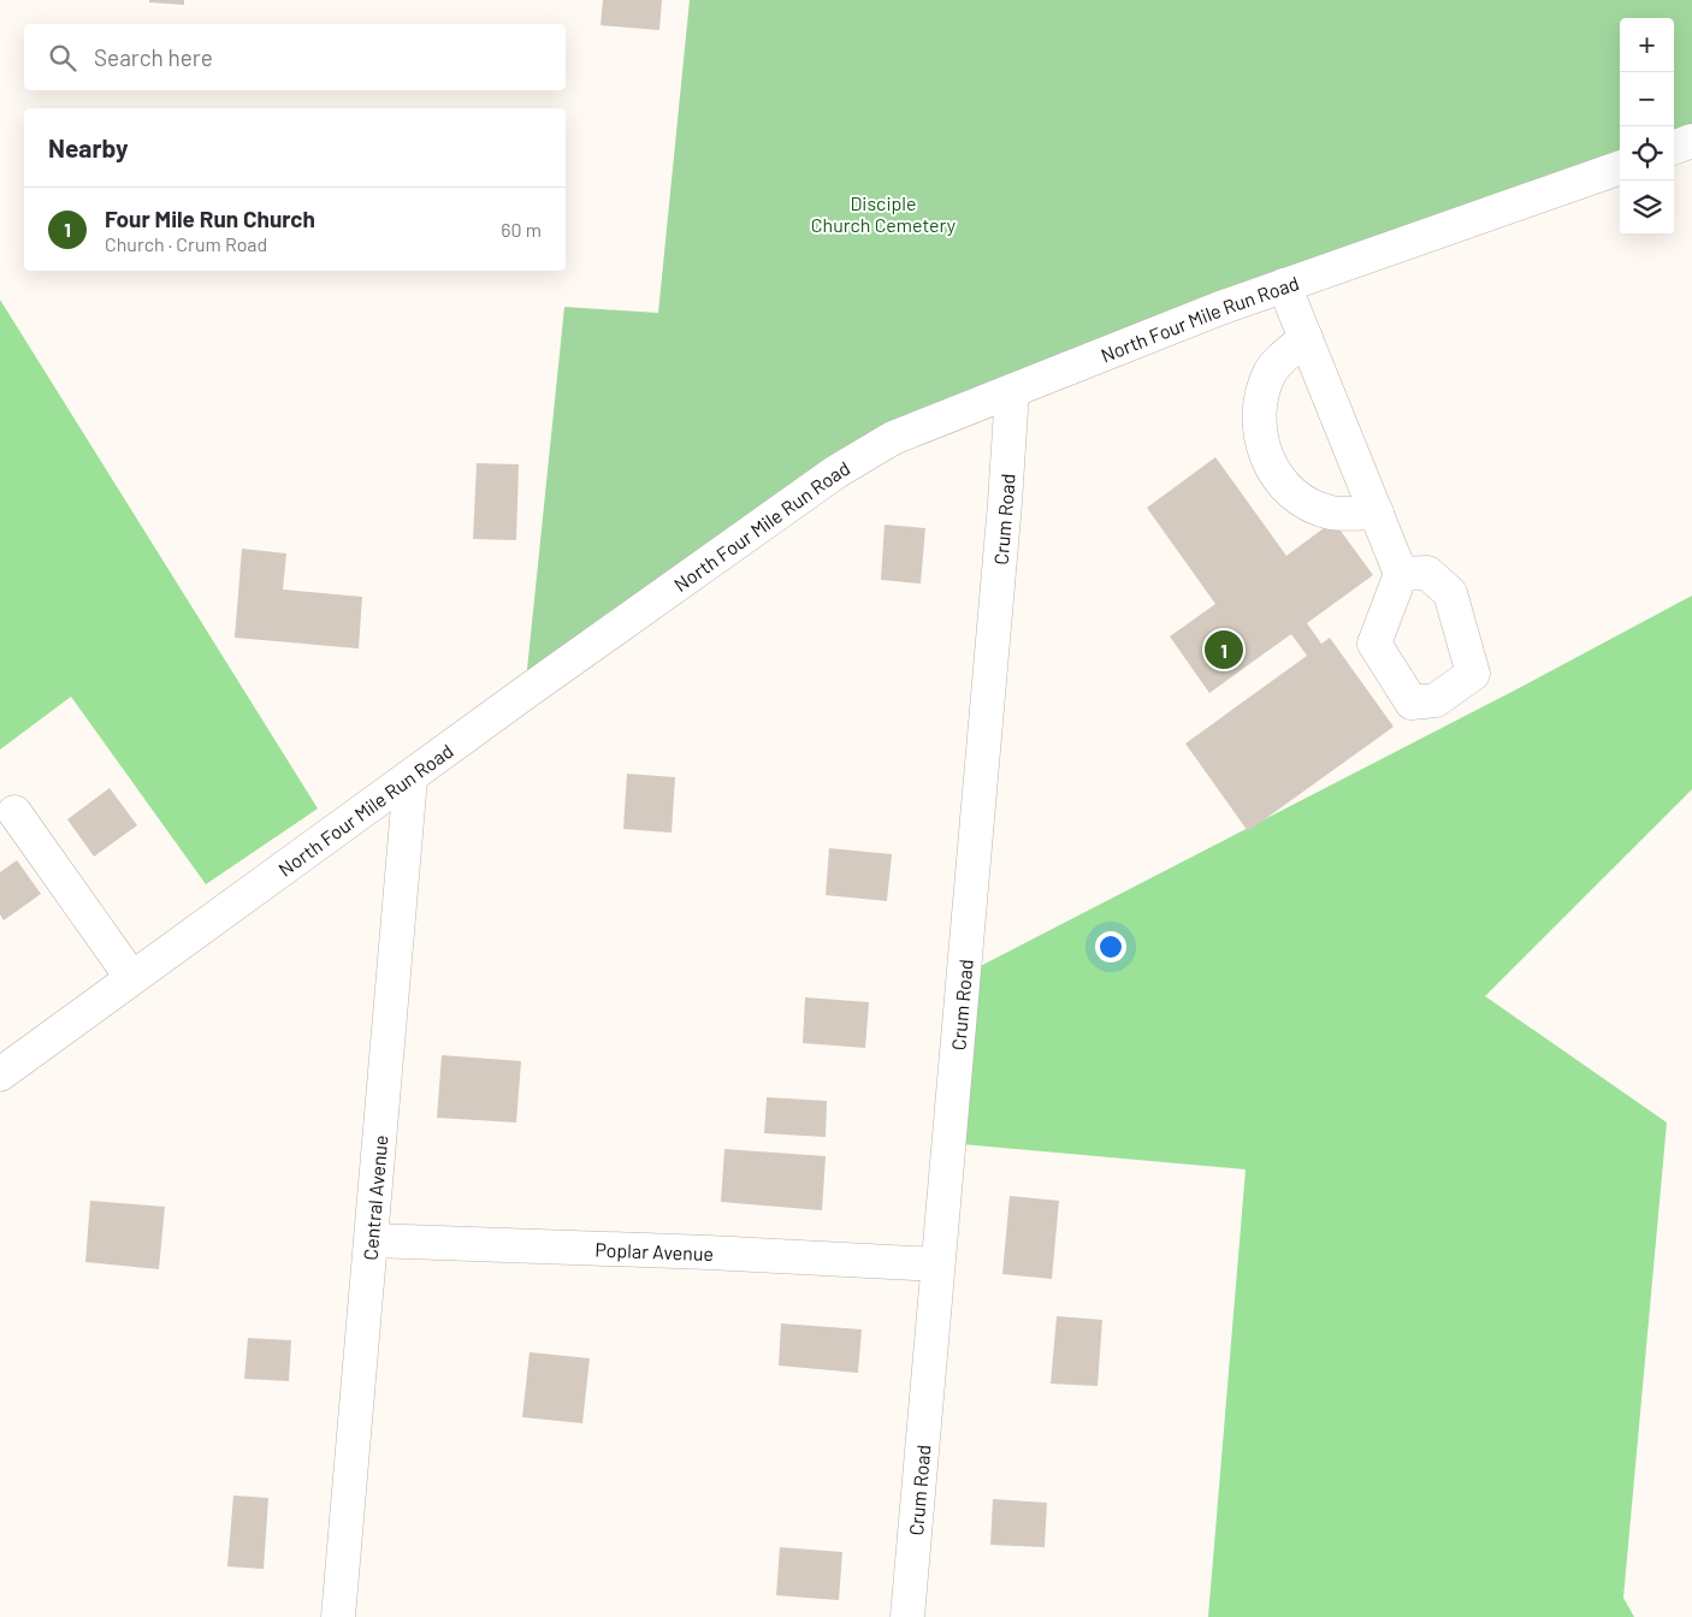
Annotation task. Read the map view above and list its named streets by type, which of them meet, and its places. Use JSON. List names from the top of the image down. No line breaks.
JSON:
{"streets":{"street":["North Four Mile Run Road","Crum Road","Central Avenue","Poplar Avenue"]},"crossings":[["North Four Mile Run Road","Crum Road"],["North Four Mile Run Road","Central Avenue"],["Crum Road","Poplar Avenue"],["Central Avenue","Poplar Avenue"]],"parks":["Disciple Church Cemetery"],"page":{"map_buttons":["+","−"],"search":"Search here","heading":"Nearby","list":[{"mark":"1","name":"Four Mile Run Church","note":"Church · Crum Road","value":"60 m"}],"pins":"1"}}
